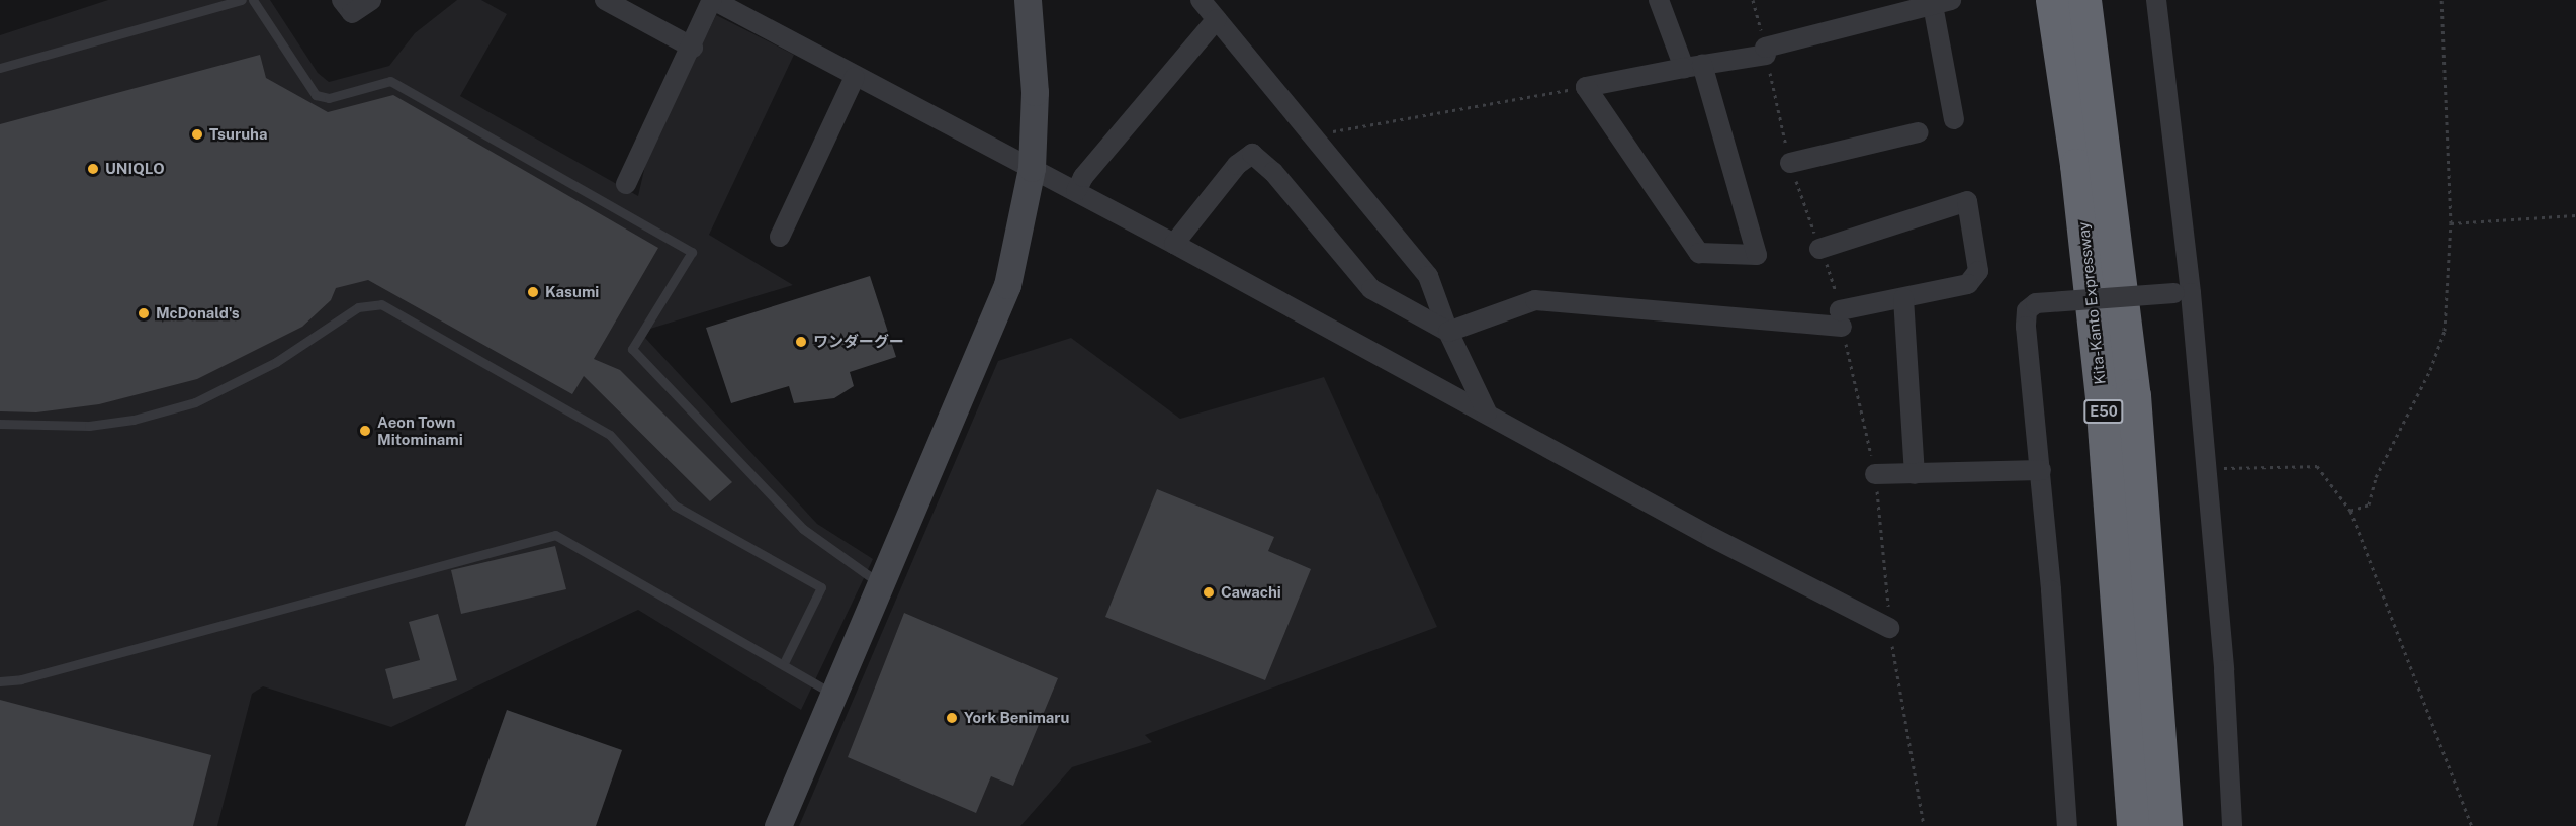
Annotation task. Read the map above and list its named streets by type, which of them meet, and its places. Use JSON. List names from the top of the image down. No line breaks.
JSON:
{"streets":{"highway":["Kita-Kanto Expressway","E50"]},"places":["Tsuruha","UNIQLO","Kasumi","McDonald's","ワンダーグー","Aeon Town Mitominami","Cawachi","York Benimaru"]}
